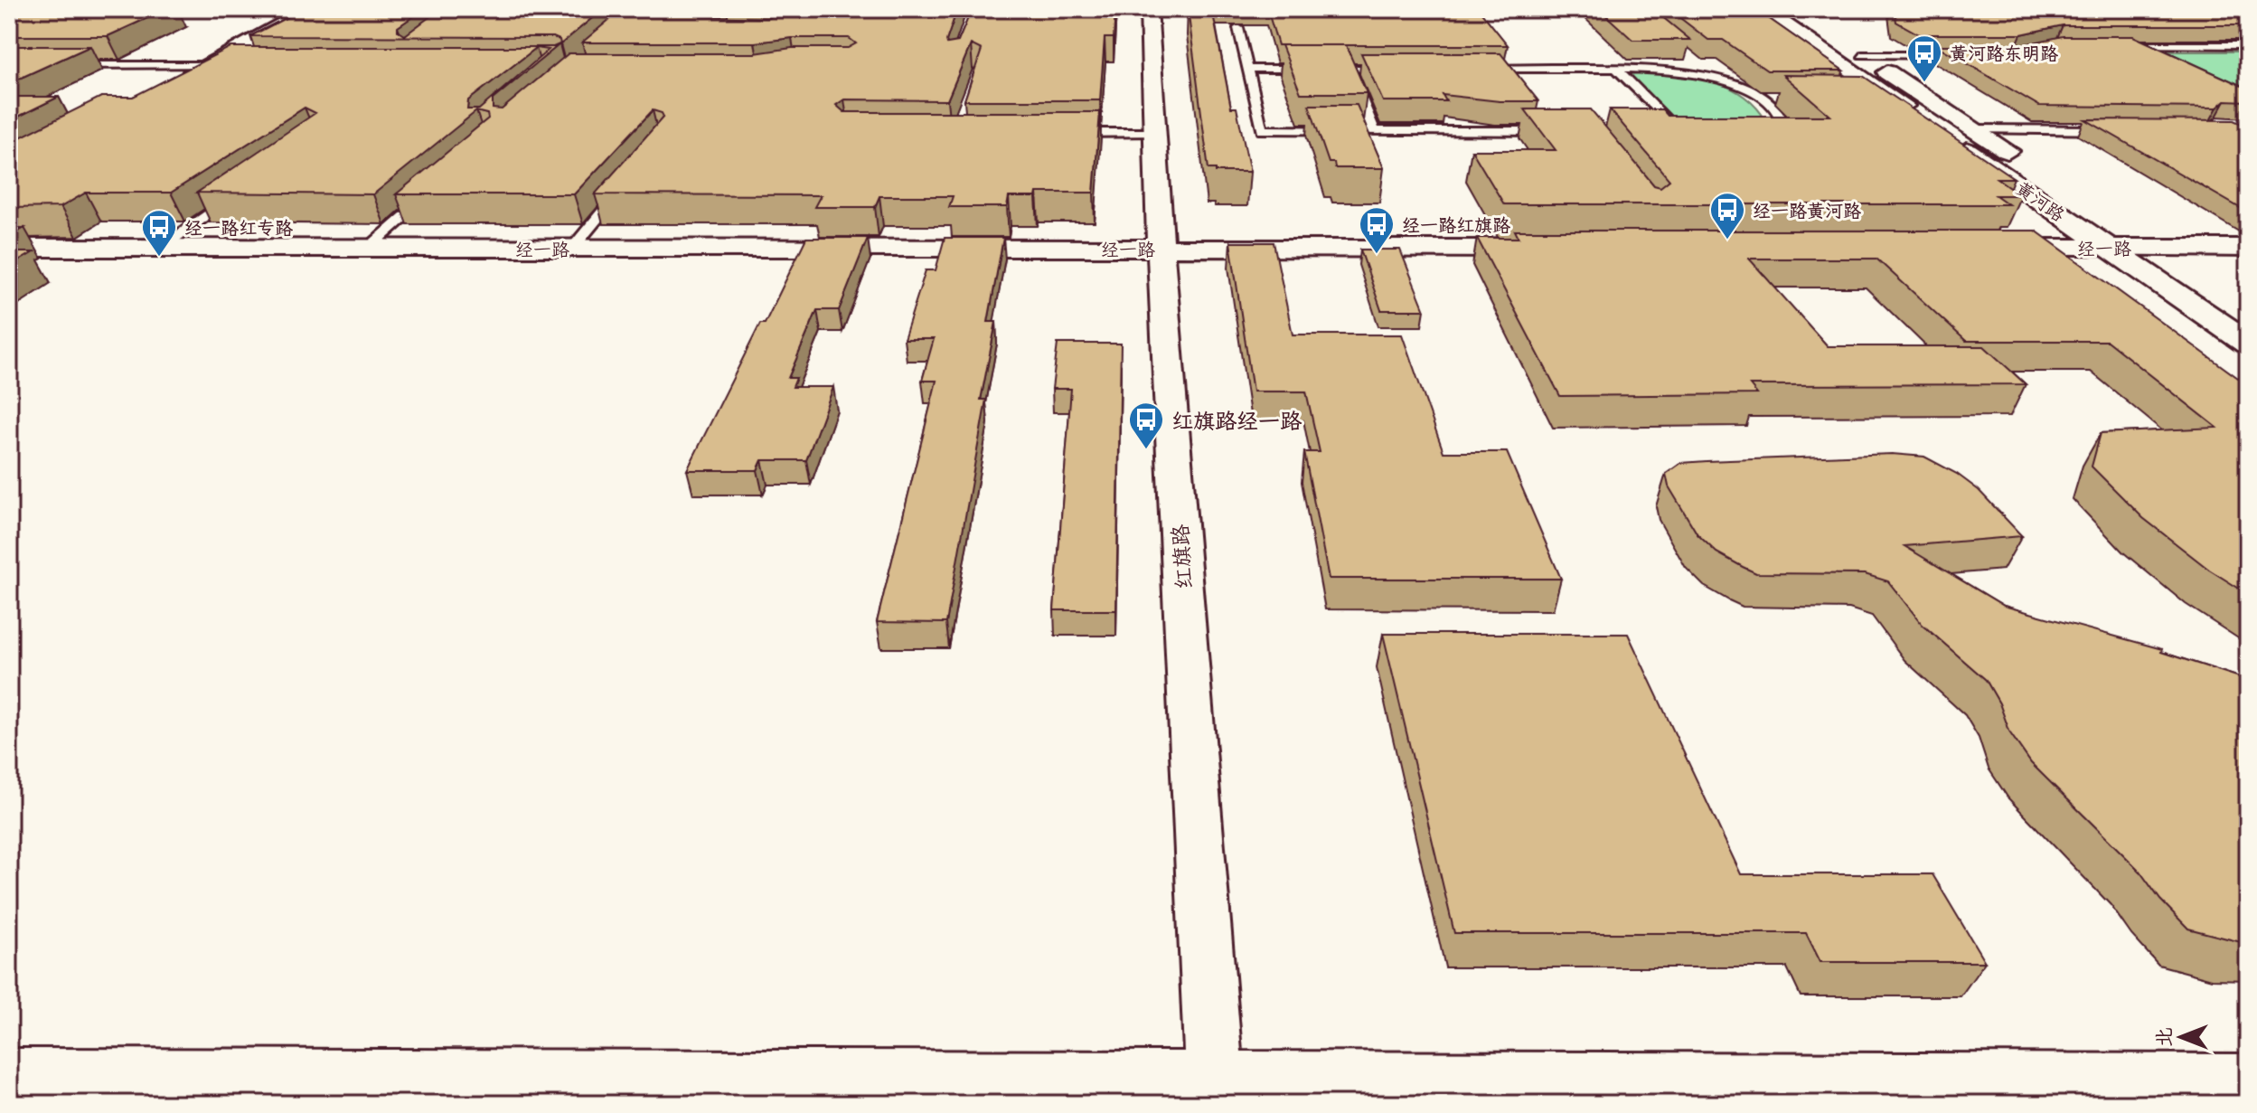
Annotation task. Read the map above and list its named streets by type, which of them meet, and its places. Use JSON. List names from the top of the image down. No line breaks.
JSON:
{"streets":{"main road":["黄河路"],"street":["经一路","红旗路"]},"crossings":[["黄河路","经一路"],["经一路","红旗路"]],"places":{"bus stop":["黄河路东明路","经一路黄河路","经一路红旗路","经一路红专路","红旗路经一路"]},"north":"left"}
